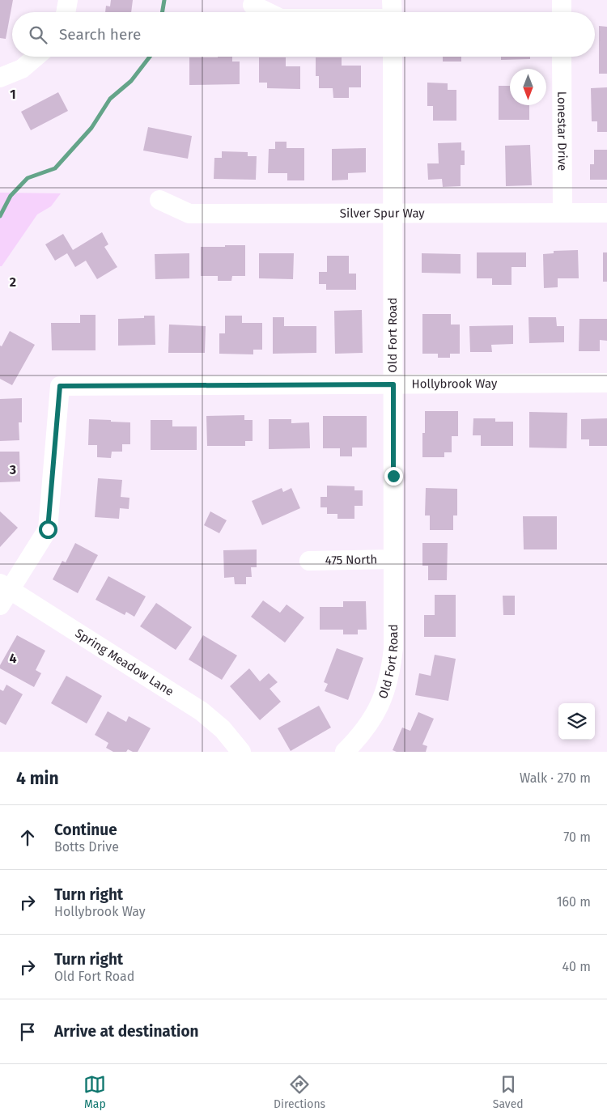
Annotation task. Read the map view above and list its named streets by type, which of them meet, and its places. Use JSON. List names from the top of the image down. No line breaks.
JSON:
{"streets":{"street":["Lonestar Drive","Silver Spur Way","Old Fort Road","Hollybrook Way","475 North","Spring Meadow Lane"]},"crossings":[["Lonestar Drive","Silver Spur Way"],["Silver Spur Way","Old Fort Road"],["Old Fort Road","Hollybrook Way"],["Old Fort Road","475 North"],["Hollybrook Way","Spring Meadow Lane"]],"north":"bottom","page":{"search":"Search here","heading":["4 min","Walk · 270 m"],"list":[["Continue","Botts Drive","70 m"],["Turn right","Hollybrook Way","160 m"],["Turn right","Old Fort Road","40 m"],"Arrive at destination"],"nav":["Map","Directions","Saved"]},"grid":{"rows":["1","2","3","4"]}}
